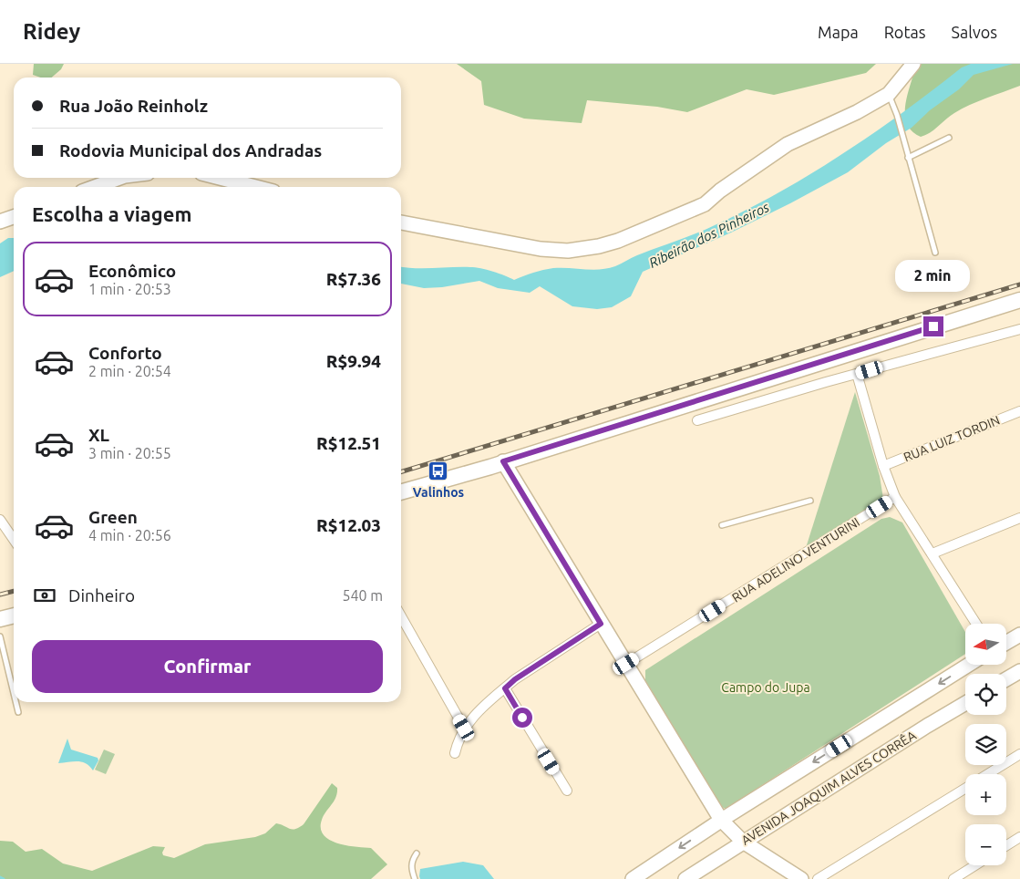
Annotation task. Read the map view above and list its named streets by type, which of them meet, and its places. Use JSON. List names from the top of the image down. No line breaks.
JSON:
{"streets":{"main road":["AVENIDA JOAQUIM ALVES CORRÊA"],"street":["RUA LUIZ TORDIN","RUA ADELINO VENTURINI"]},"water":["Ribeirão dos Pinheiros"],"parks":["Campo do Jupa"],"places":{"bus stop":["Valinhos"]},"north":"left","page":{"header":"Ridey","nav":["Mapa","Rotas","Salvos"],"banner":["Rua João Reinholz","Rodovia Municipal dos Andradas"],"heading":"Escolha a viagem","list":[{"name":"Econômico","note":"1 min · 20:53","value":"R$7.36"},{"name":"Conforto","note":"2 min · 20:54","value":"R$9.94"},{"name":"XL","note":"3 min · 20:55","value":"R$12.51"},{"name":"Green","note":"4 min · 20:56","value":"R$12.03"}],"bubble":"2 min","pay":["Dinheiro","540 m"],"map_buttons":["+","−"],"buttons":"Confirmar"}}
